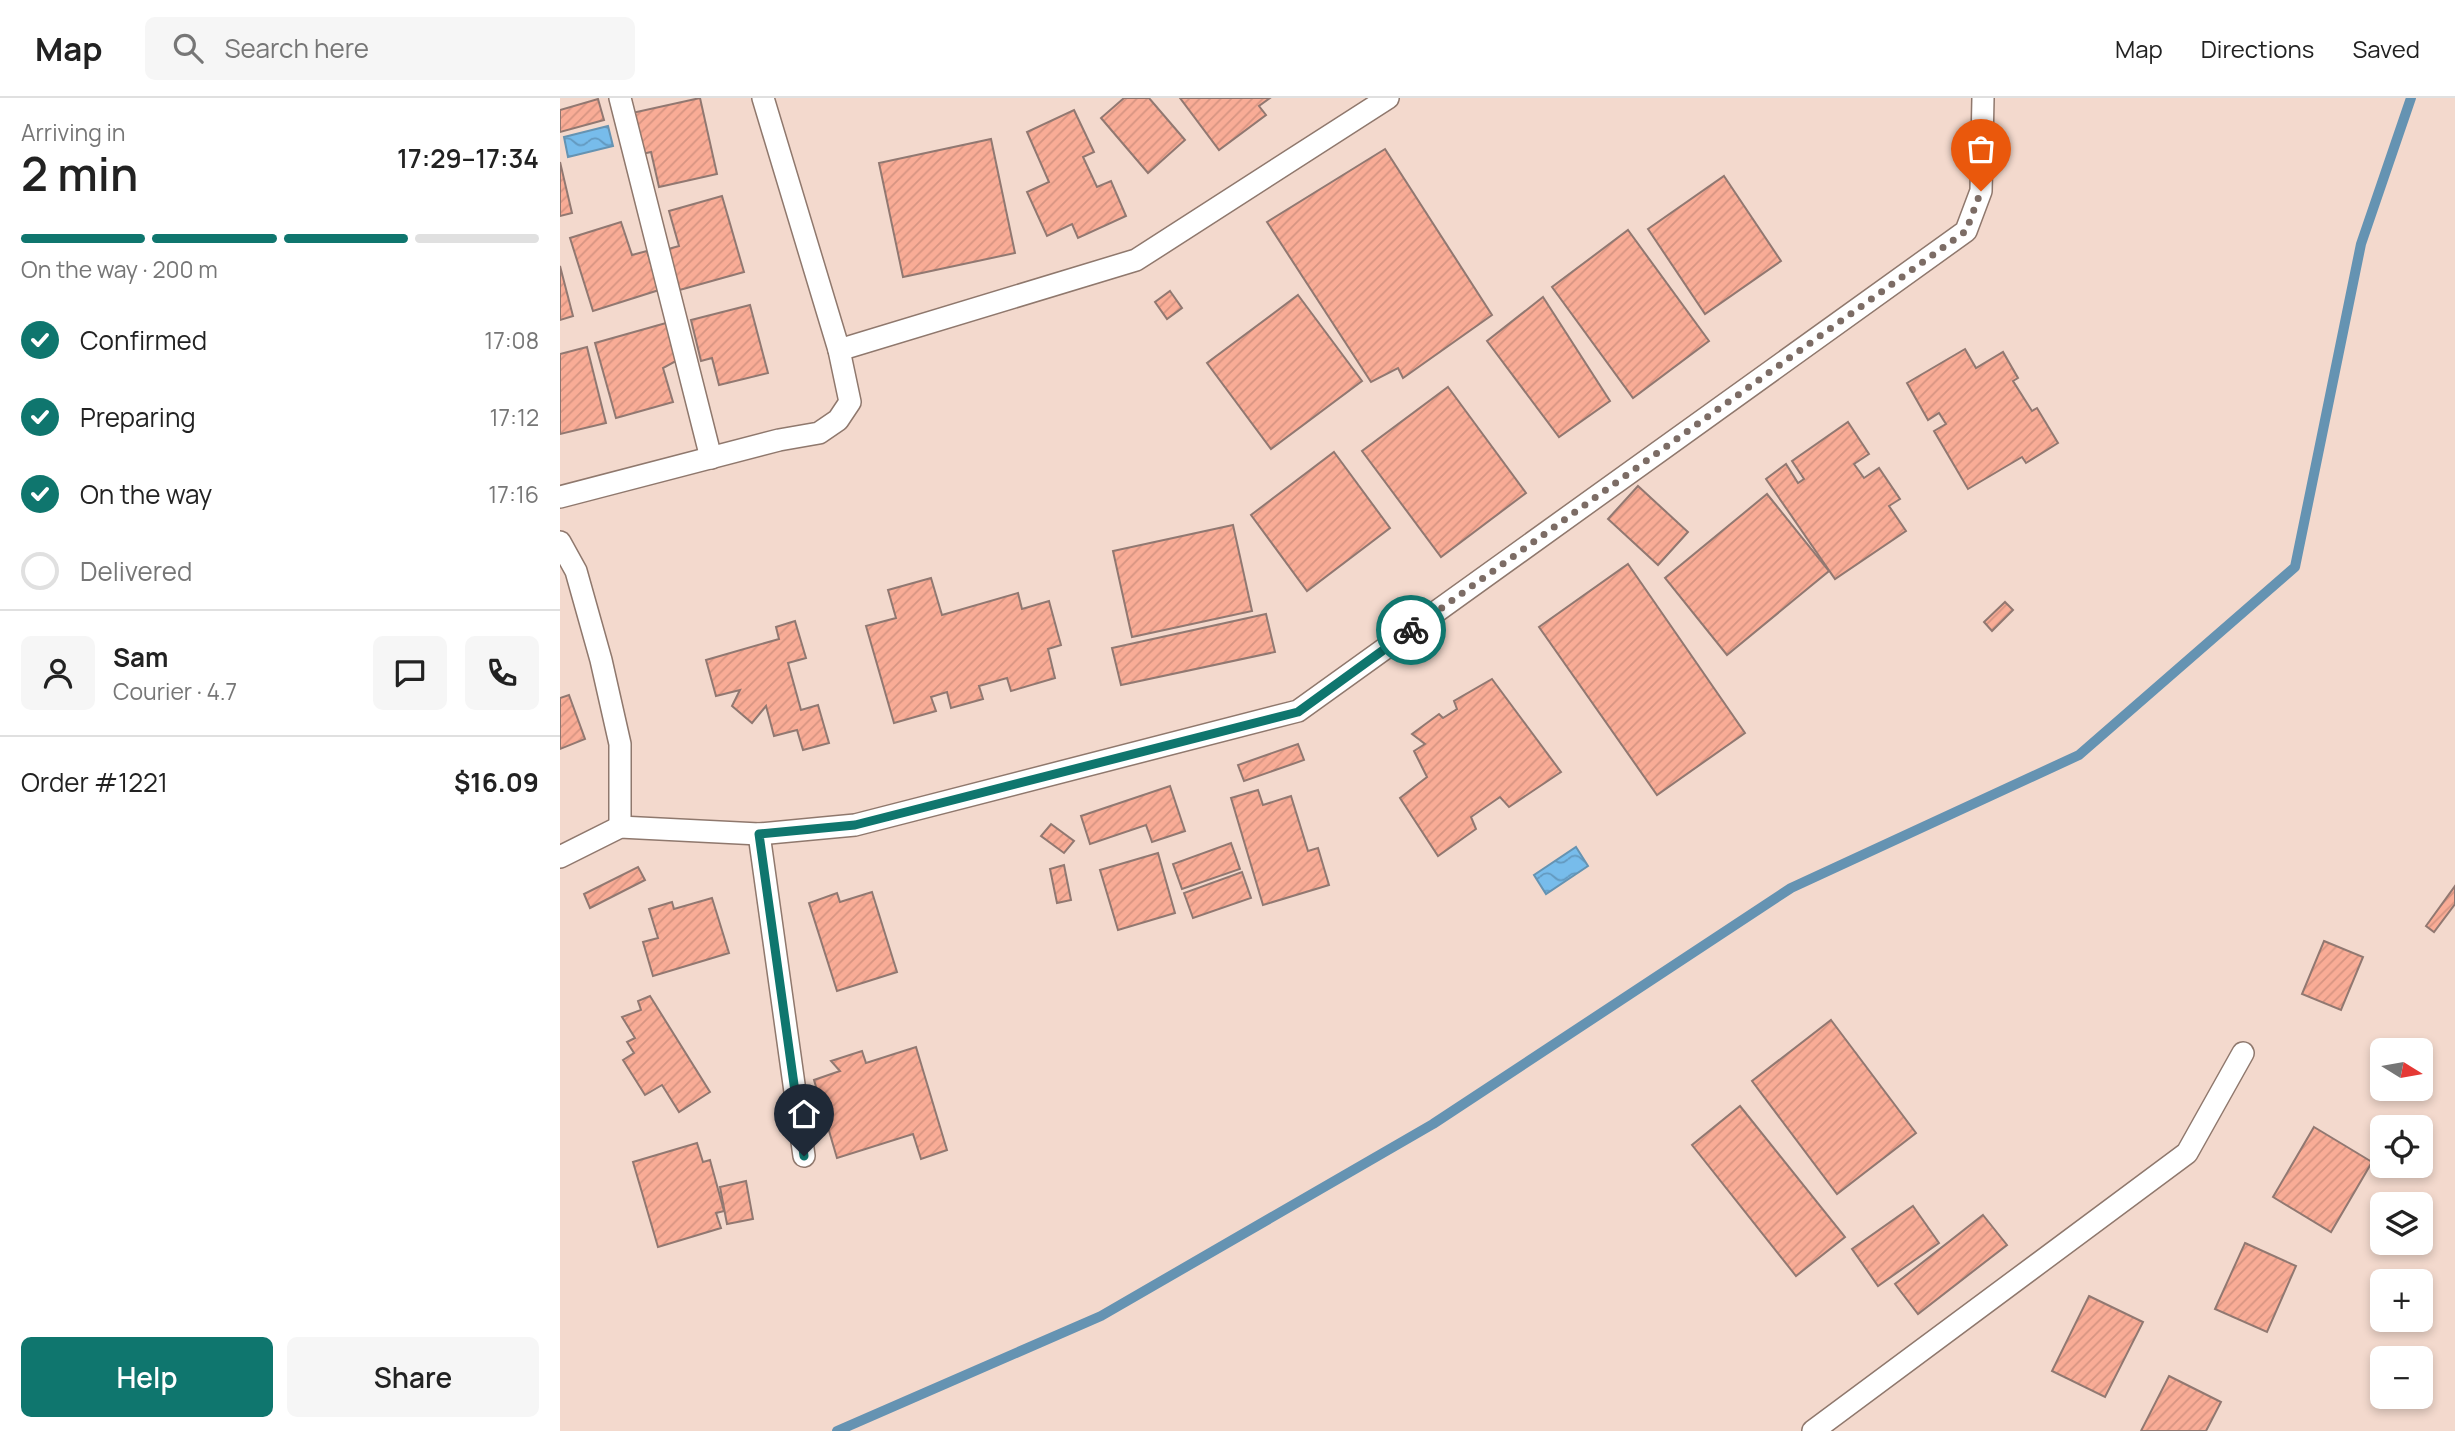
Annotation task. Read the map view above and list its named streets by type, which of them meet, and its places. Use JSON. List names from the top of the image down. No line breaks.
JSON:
{"north":"right","page":{"header":"Map","search":"Search here","nav":["Map","Directions","Saved"],"heading":["2 min","Arriving in","17:29–17:34"],"panel":["Sam","Courier · 4.7","Order #1221","$16.09"],"bar":"On the way · 200 m","list":[["Confirmed","17:08"],["Preparing","17:12"],["On the way","17:16"],"Delivered"],"map_buttons":["+","−"],"buttons":["Help","Share"]}}
